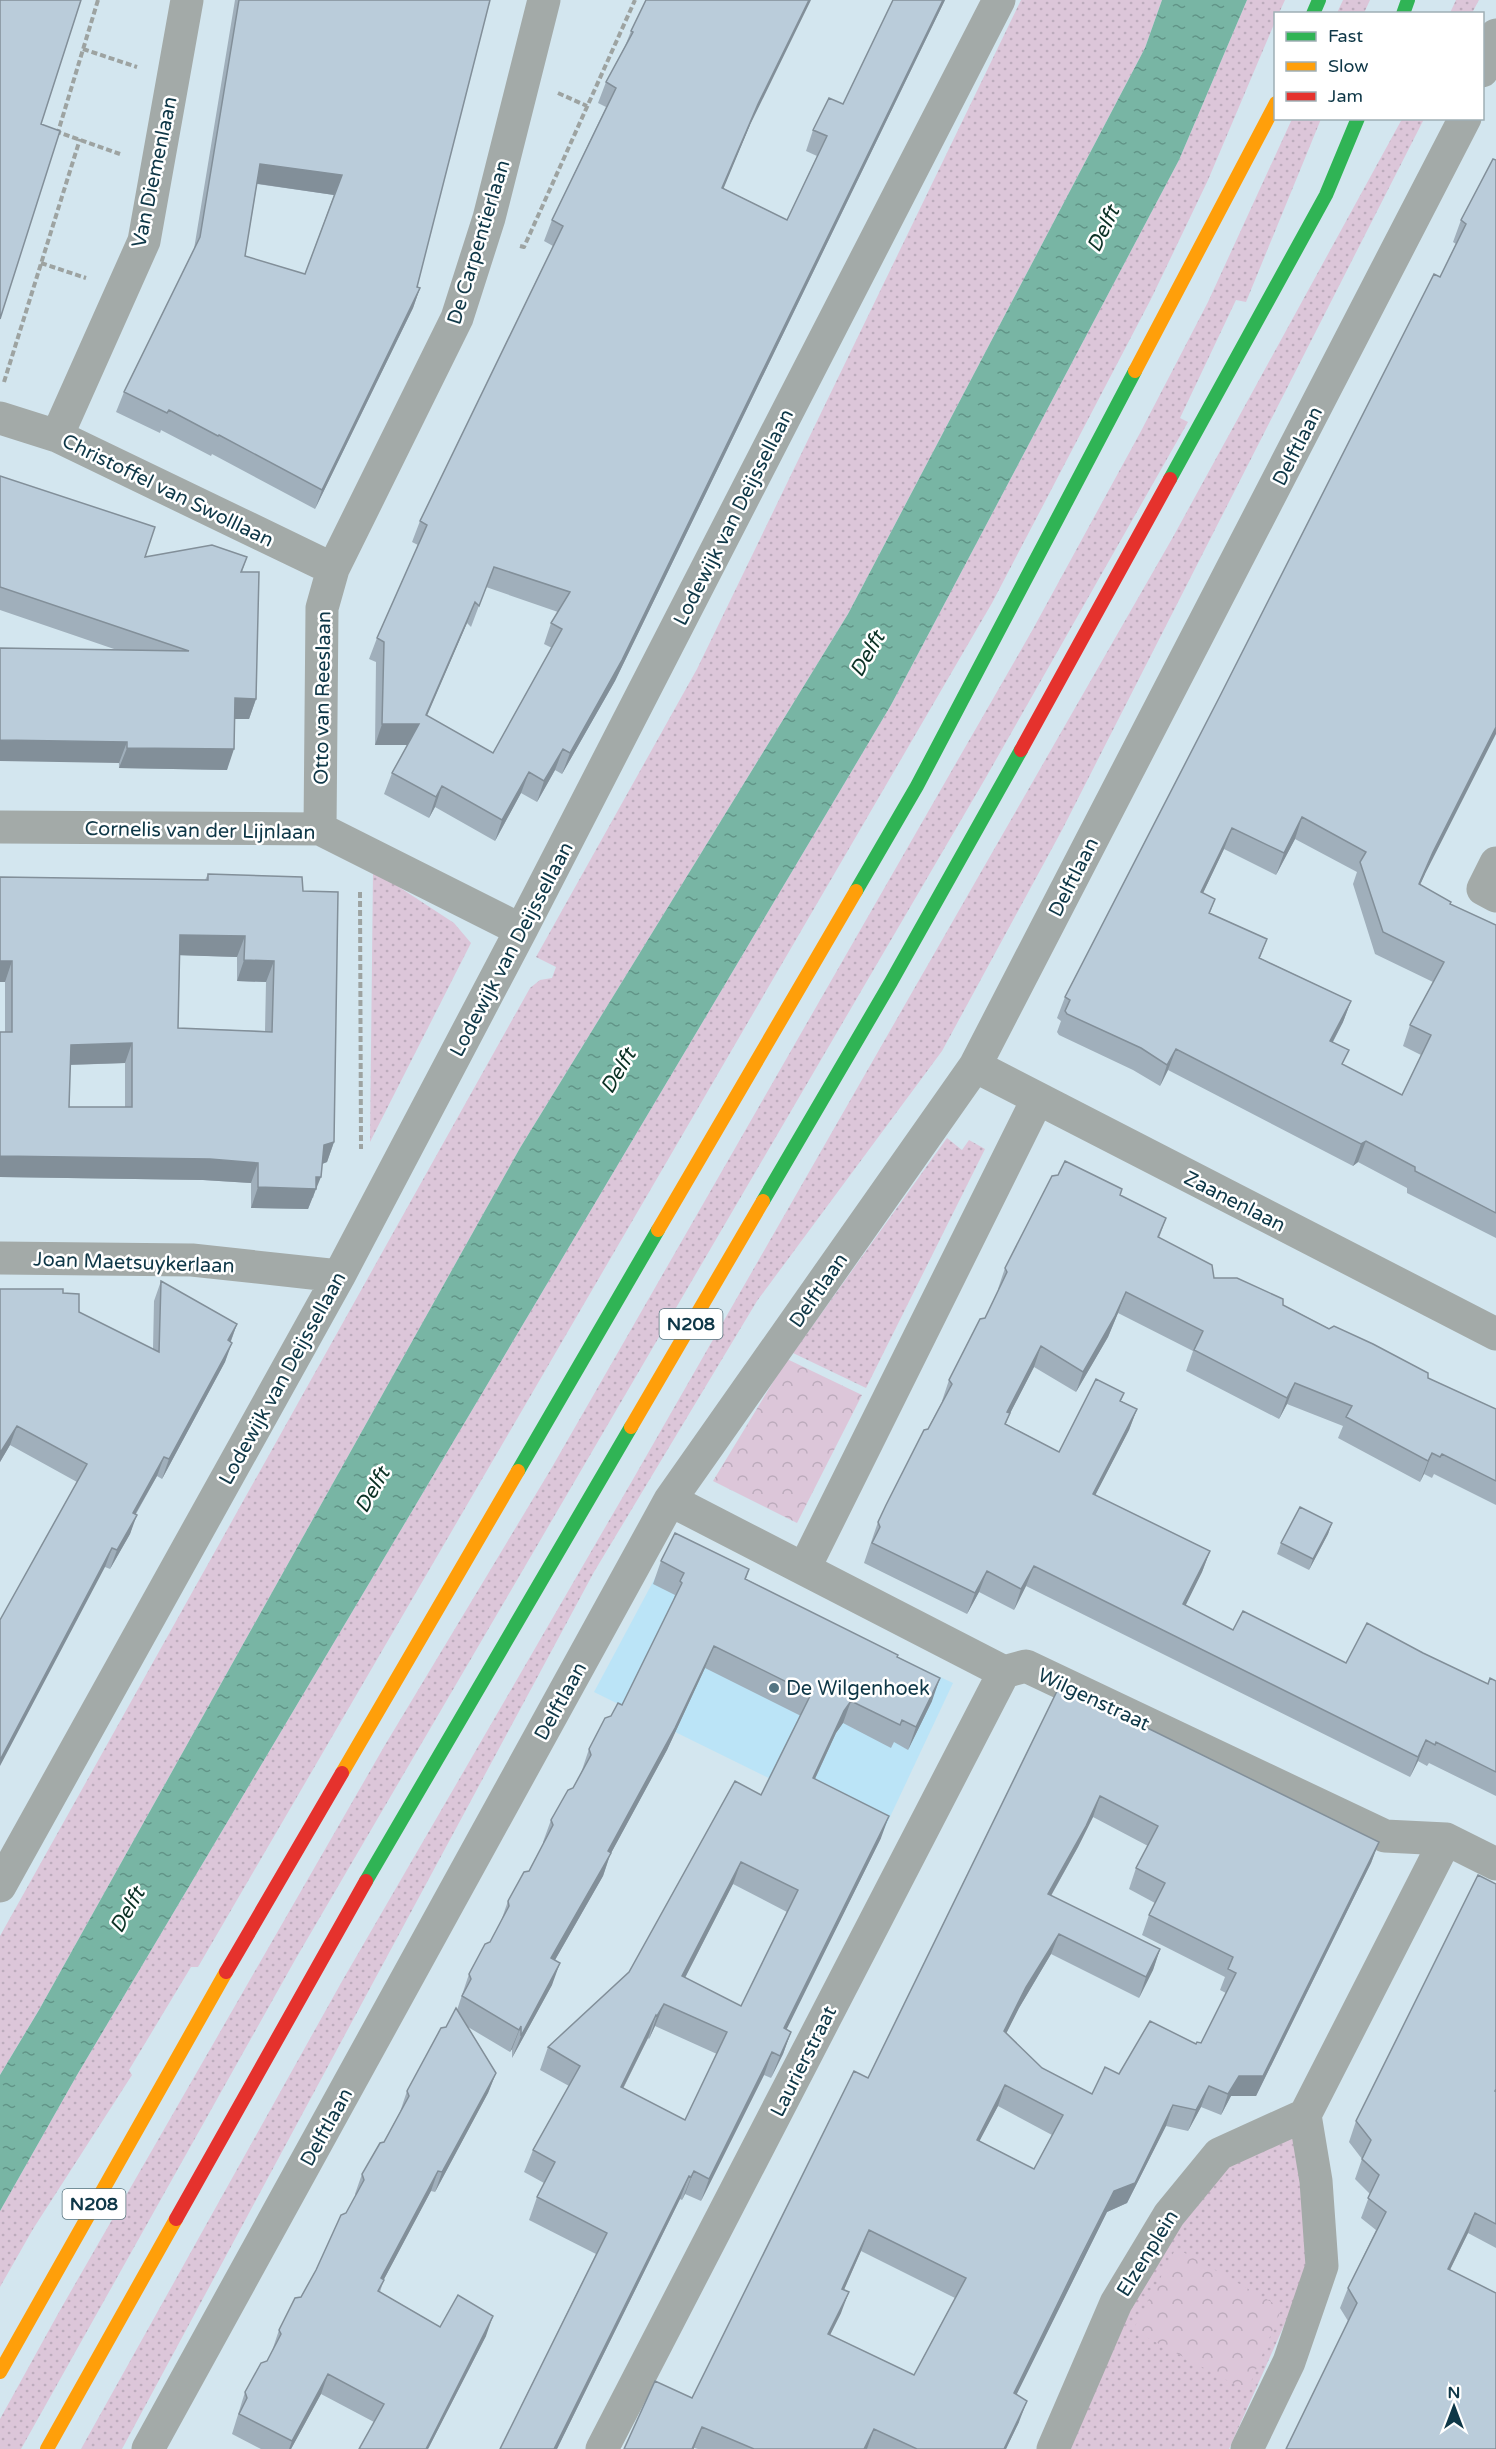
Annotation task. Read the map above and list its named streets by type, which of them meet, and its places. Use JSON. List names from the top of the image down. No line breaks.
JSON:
{"streets":{"main road":["N208"],"street":["Van Diemenlaan","De Carpentierlaan","Delftlaan","Christoffel van Swolllaan","Lodewijk van Deijssellaan","Otto van Reeslaan","Cornelis van der Lijnlaan","Zaanenlaan","Joan Maetsuykerlaan","Wilgenstraat","Laurierstraat","Elzenplein"]},"crossings":[["Van Diemenlaan","Christoffel van Swolllaan"],["De Carpentierlaan","Christoffel van Swolllaan"],["De Carpentierlaan","Otto van Reeslaan"],["Delftlaan","Zaanenlaan"],["Christoffel van Swolllaan","Otto van Reeslaan"],["Lodewijk van Deijssellaan","Cornelis van der Lijnlaan"],["Lodewijk van Deijssellaan","Joan Maetsuykerlaan"],["Otto van Reeslaan","Cornelis van der Lijnlaan"],["Wilgenstraat","Laurierstraat"]],"water":["Delft"],"places":["De Wilgenhoek"],"legend":["Fast","Slow","Jam"],"north":"top"}
